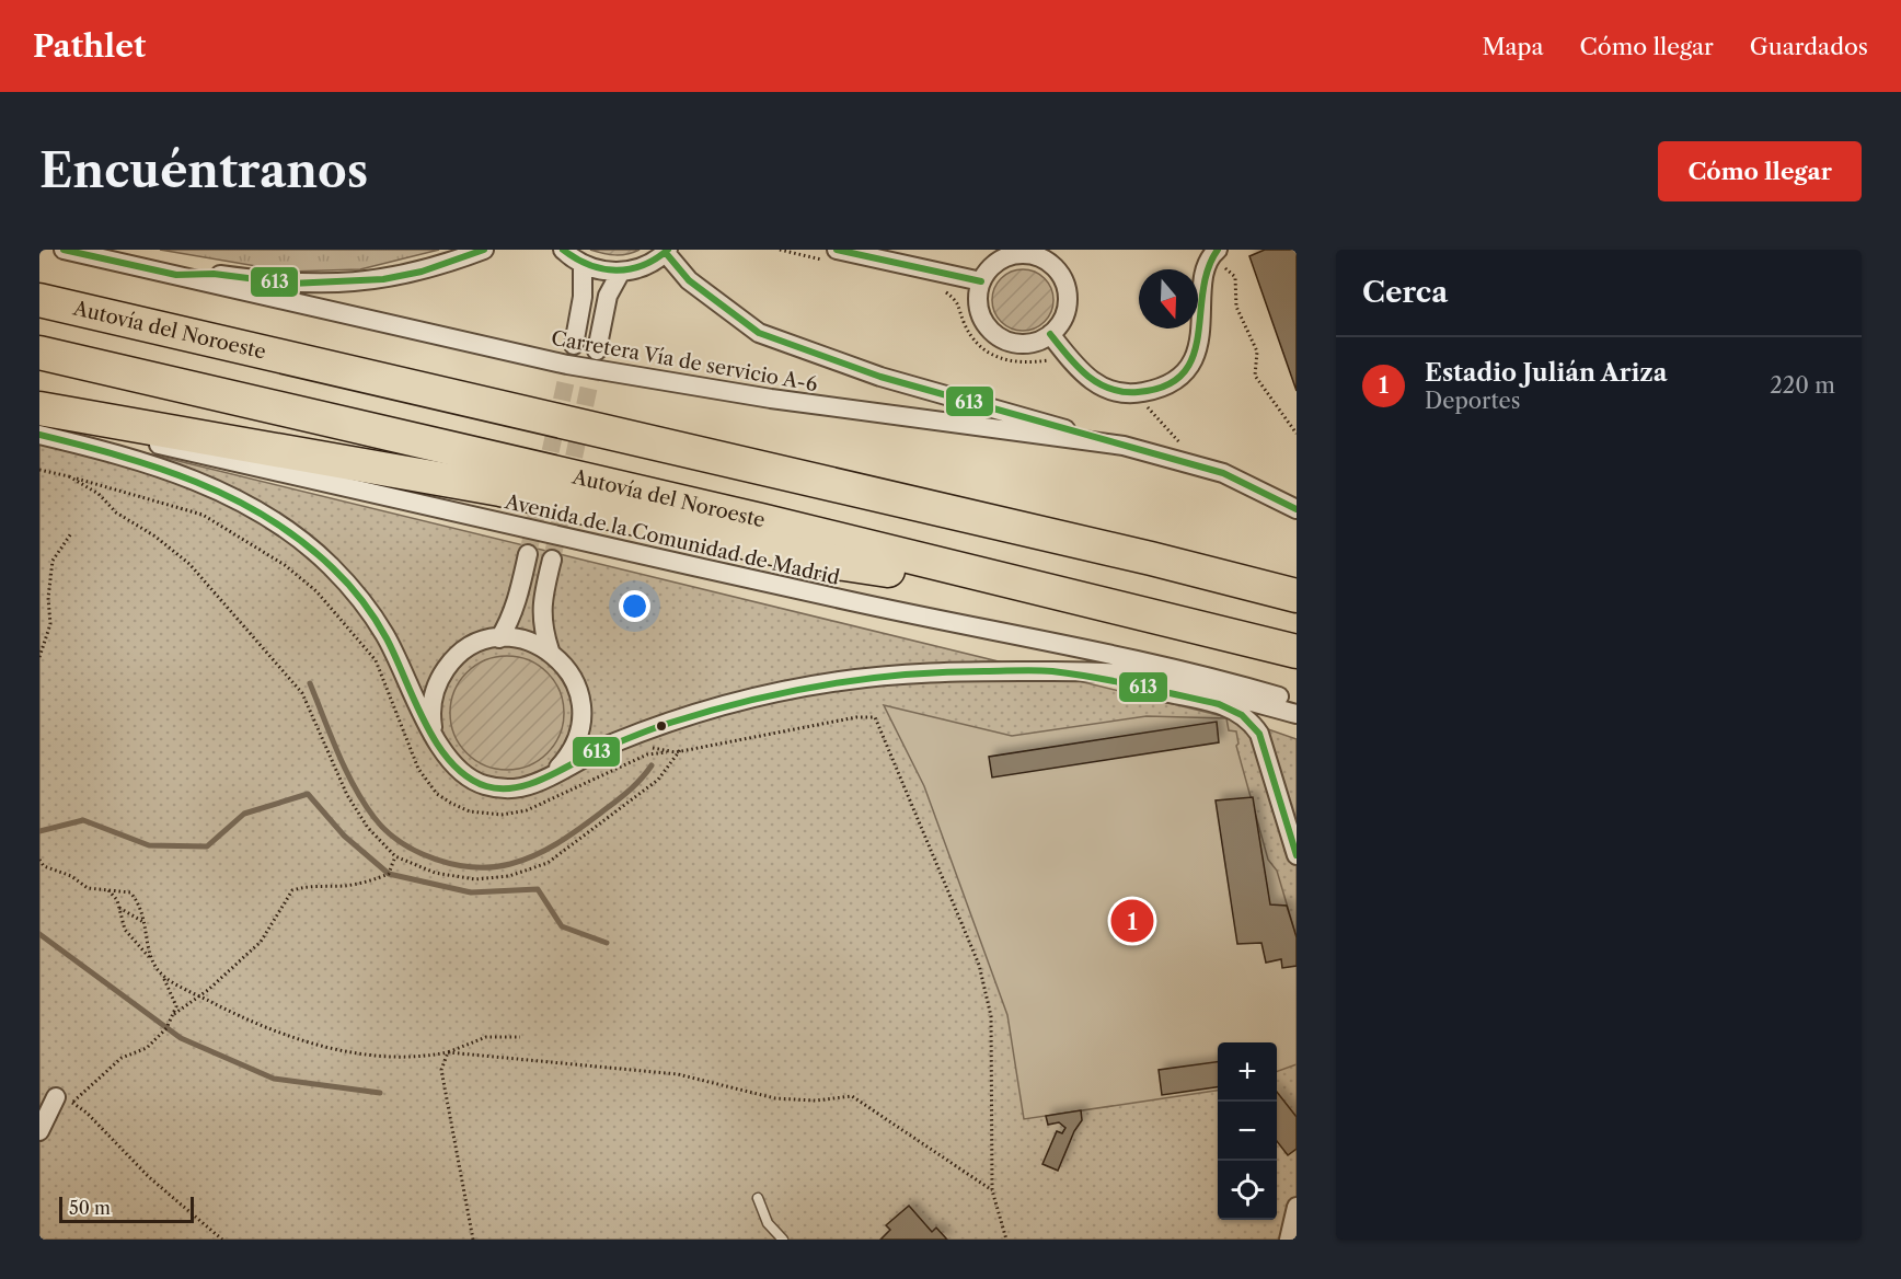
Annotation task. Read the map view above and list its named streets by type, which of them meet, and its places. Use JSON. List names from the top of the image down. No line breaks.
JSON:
{"streets":{"highway":["Autovía del Noroeste"],"street":["Carretera Vía de servicio A-6","Avenida de la Comunidad de Madrid"]},"lines":["transit line 613"],"scale_bar":"50 m","north":"bottom","page":{"header":"Pathlet","nav":["Mapa","Cómo llegar","Guardados"],"buttons":"Cómo llegar","title":"Encuéntranos","heading":"Cerca","list":[{"mark":"1","name":"Estadio Julián Ariza","note":"Deportes","value":"220 m"}],"pins":"1","map_buttons":["+","−"],"scale":"50 m"}}
